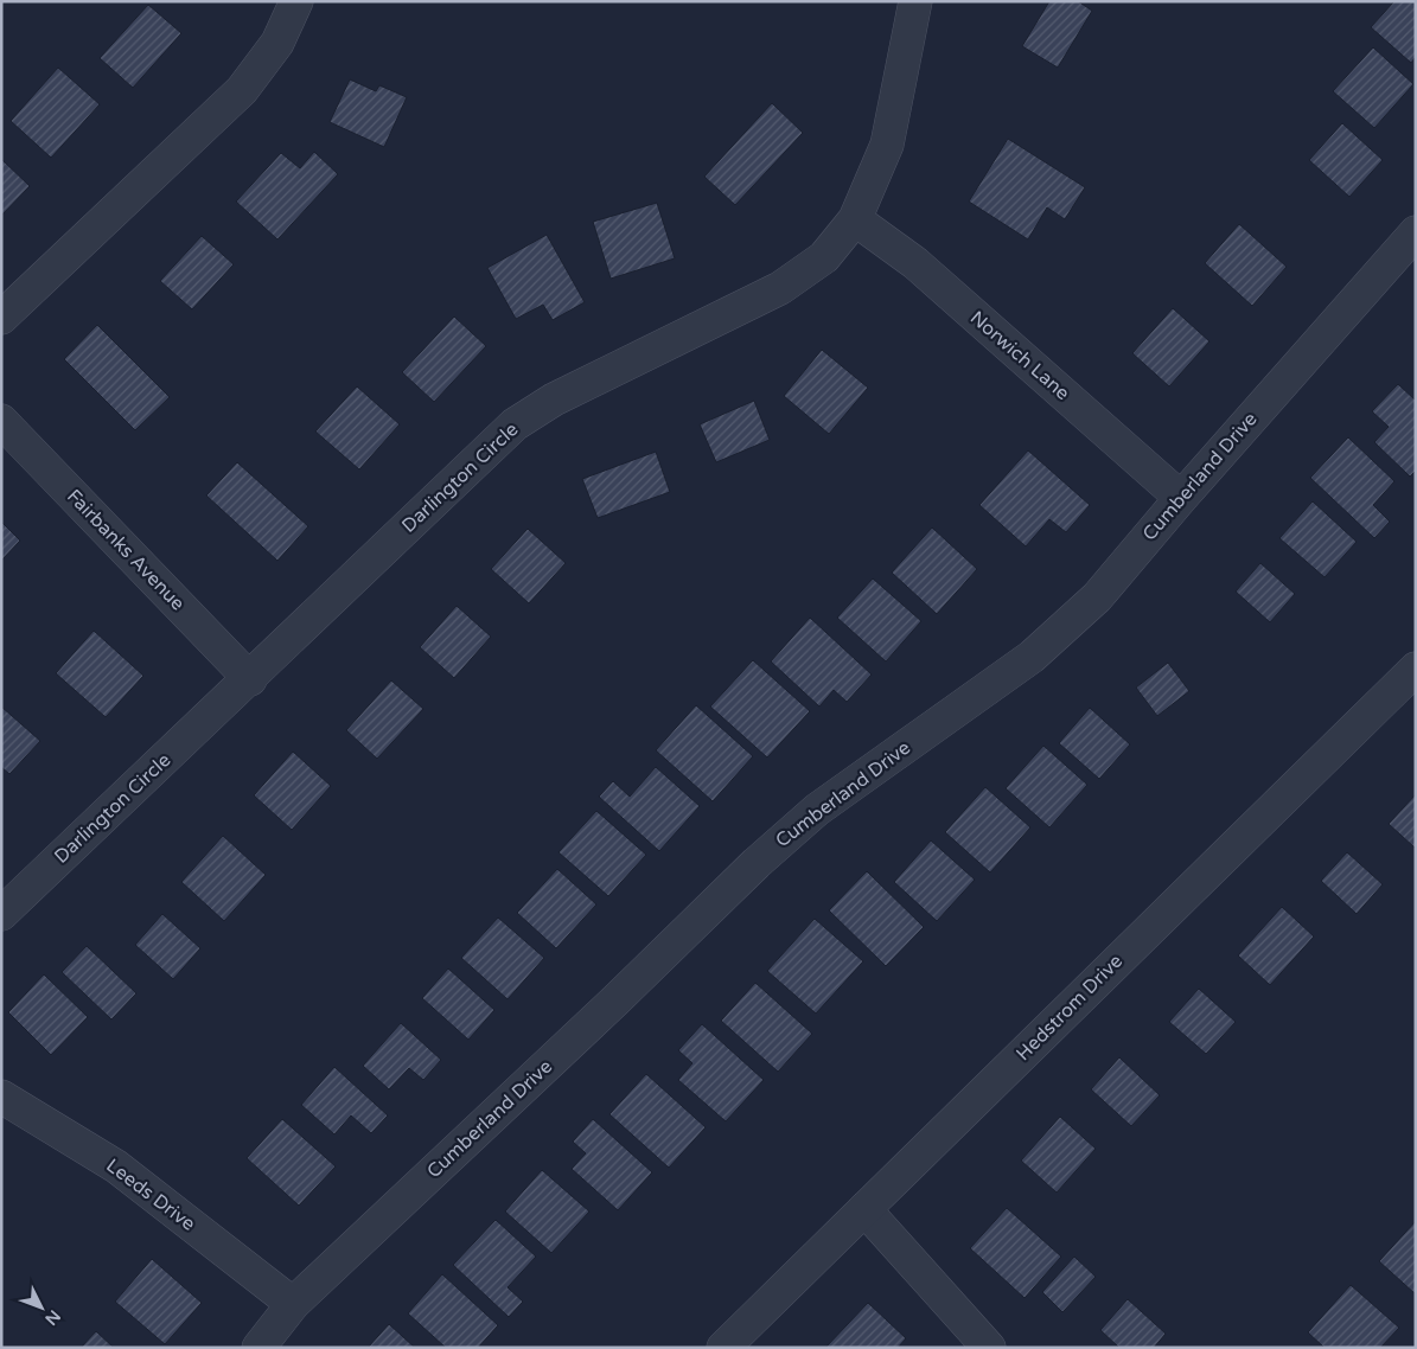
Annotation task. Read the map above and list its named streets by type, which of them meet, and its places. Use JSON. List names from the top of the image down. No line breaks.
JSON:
{"streets":{"street":["Norwich Lane","Cumberland Drive","Darlington Circle","Fairbanks Avenue","Hedstrom Drive","Leeds Drive"]},"crossings":[["Norwich Lane","Cumberland Drive"],["Norwich Lane","Darlington Circle"],["Cumberland Drive","Leeds Drive"],["Darlington Circle","Fairbanks Avenue"]],"north":"bottom right"}
